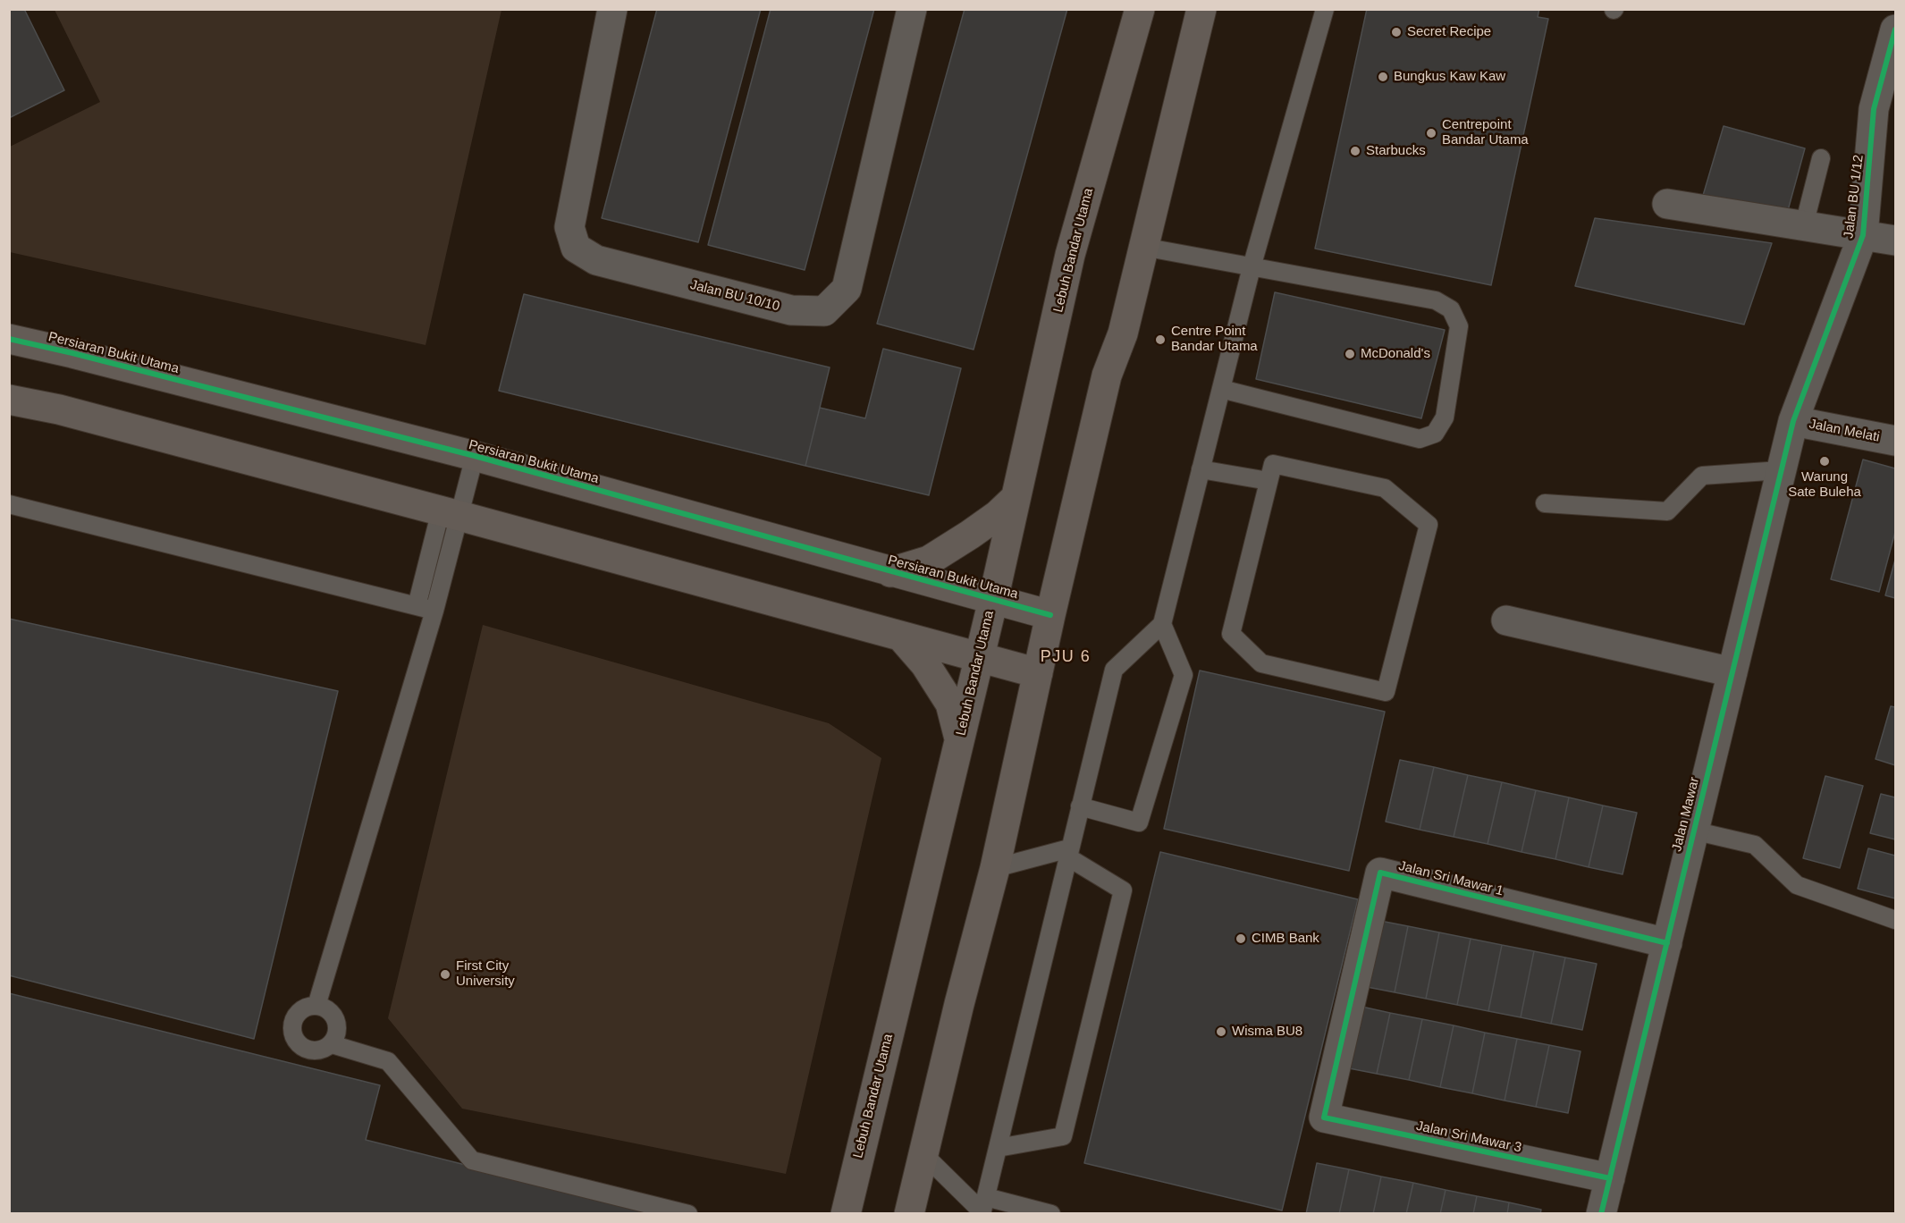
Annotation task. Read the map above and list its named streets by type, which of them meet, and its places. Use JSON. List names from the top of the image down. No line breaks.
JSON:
{"streets":{"main road":["Lebuh Bandar Utama","Persiaran Bukit Utama"],"street":["Jalan BU 1/12","Jalan BU 10/10","Jalan Melati","Jalan Mawar","Jalan Sri Mawar 1","Jalan Sri Mawar 3"]},"crossings":[["Jalan BU 1/12","Jalan Melati"],["Jalan BU 1/12","Jalan Mawar"],["Lebuh Bandar Utama","Persiaran Bukit Utama"],["Jalan Melati","Jalan Mawar"],["Jalan Mawar","Jalan Sri Mawar 1"],["Jalan Mawar","Jalan Sri Mawar 3"],["Jalan Sri Mawar 1","Jalan Sri Mawar 3"]],"districts":["PJU 6"],"places":["Secret Recipe","Bungkus Kaw Kaw","Centrepoint Bandar Utama","Starbucks","Centre Point Bandar Utama","McDonald's","Warung Sate Buleha","CIMB Bank","First City University","Wisma BU8"]}
